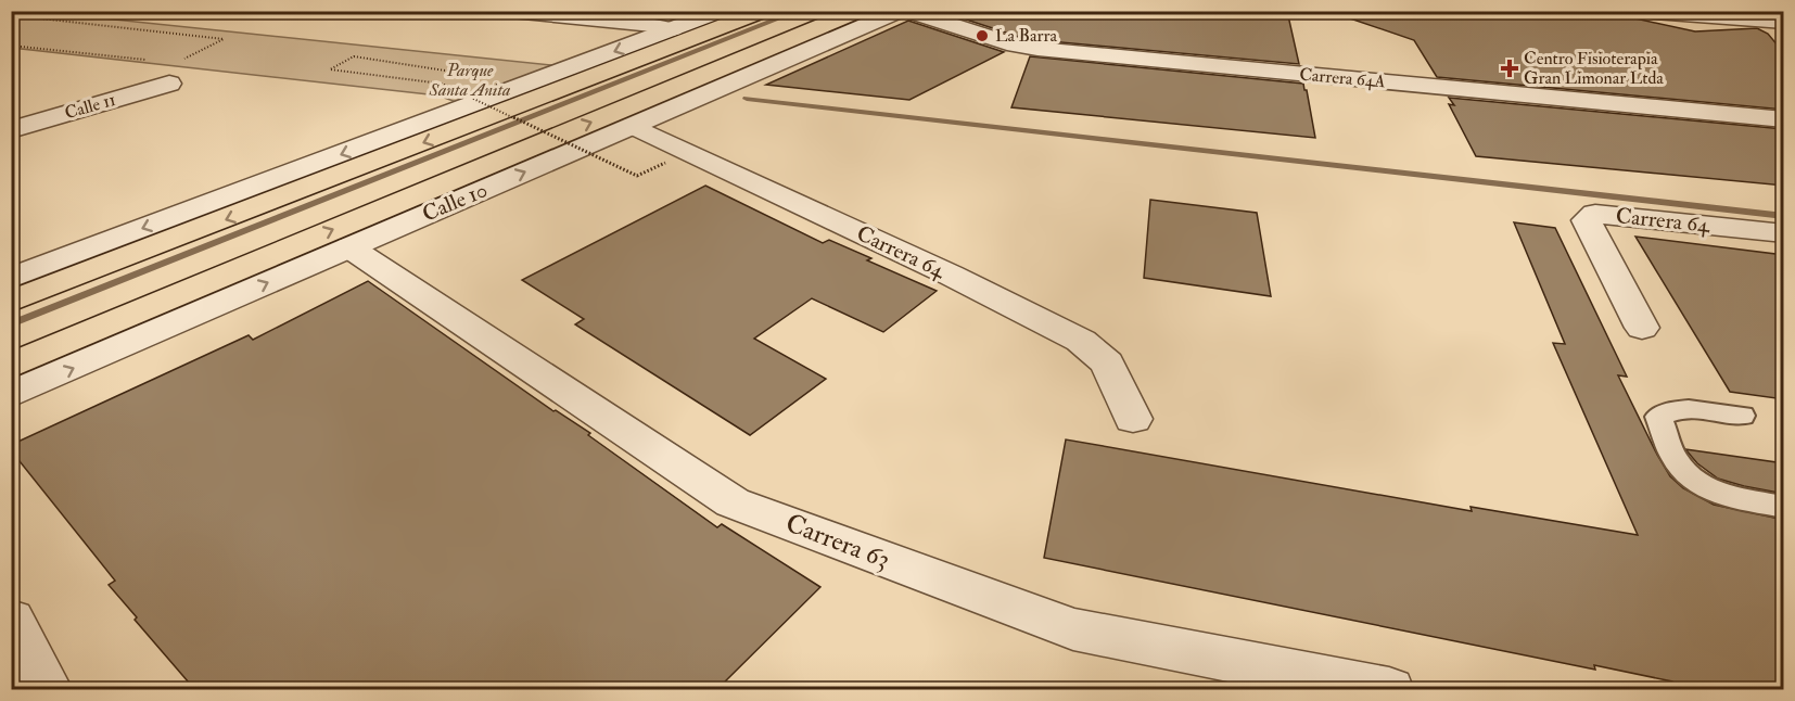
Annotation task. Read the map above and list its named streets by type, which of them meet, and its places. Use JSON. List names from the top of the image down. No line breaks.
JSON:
{"streets":{"main road":["Calle 10"],"street":["Carrera 64A","Calle 11","Carrera 64","Carrera 63"]},"crossings":[["Calle 10","Carrera 64"],["Calle 10","Carrera 63"]],"parks":["Parque Santa Anita"],"places":{"other":["La Barra"],"health":["Centro Fisioterapia Gran Limonar Ltda"]}}
